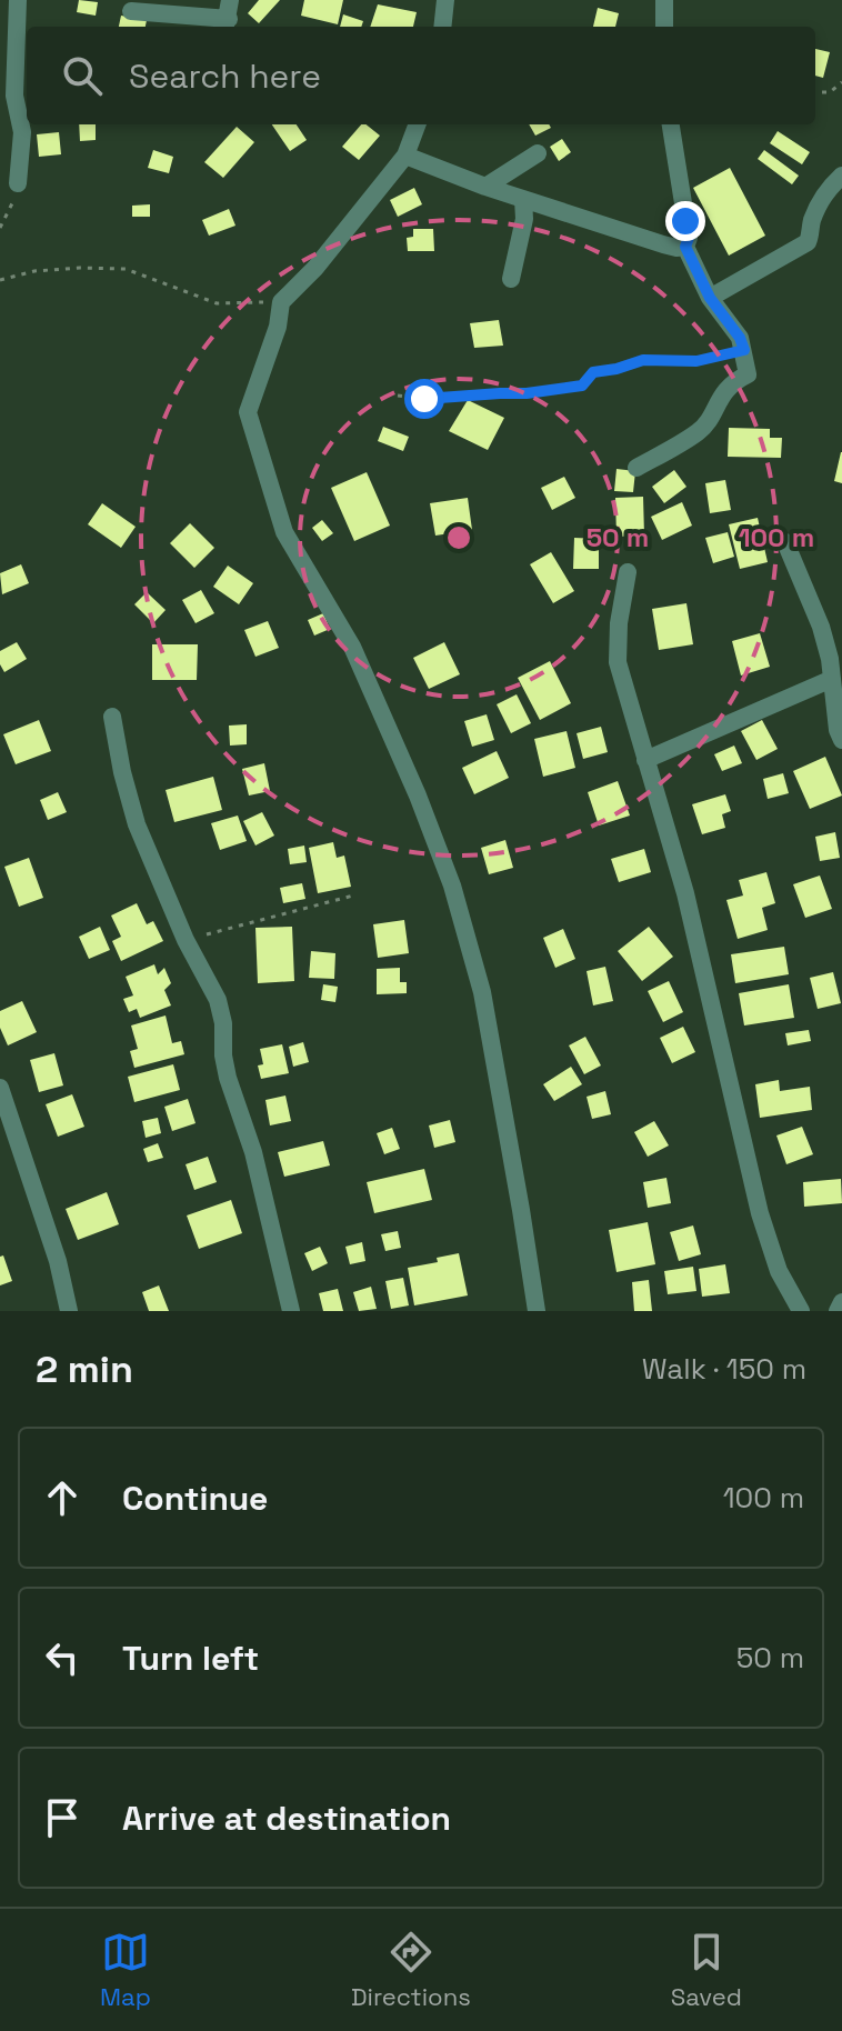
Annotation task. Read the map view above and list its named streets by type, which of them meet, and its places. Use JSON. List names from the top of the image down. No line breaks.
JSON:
{"page":{"search":"Search here","heading":["2 min","Walk · 150 m"],"list":[["Continue","100 m"],["Turn left","50 m"],"Arrive at destination"],"nav":["Map","Directions","Saved"]},"rings":["50 m","100 m"]}
